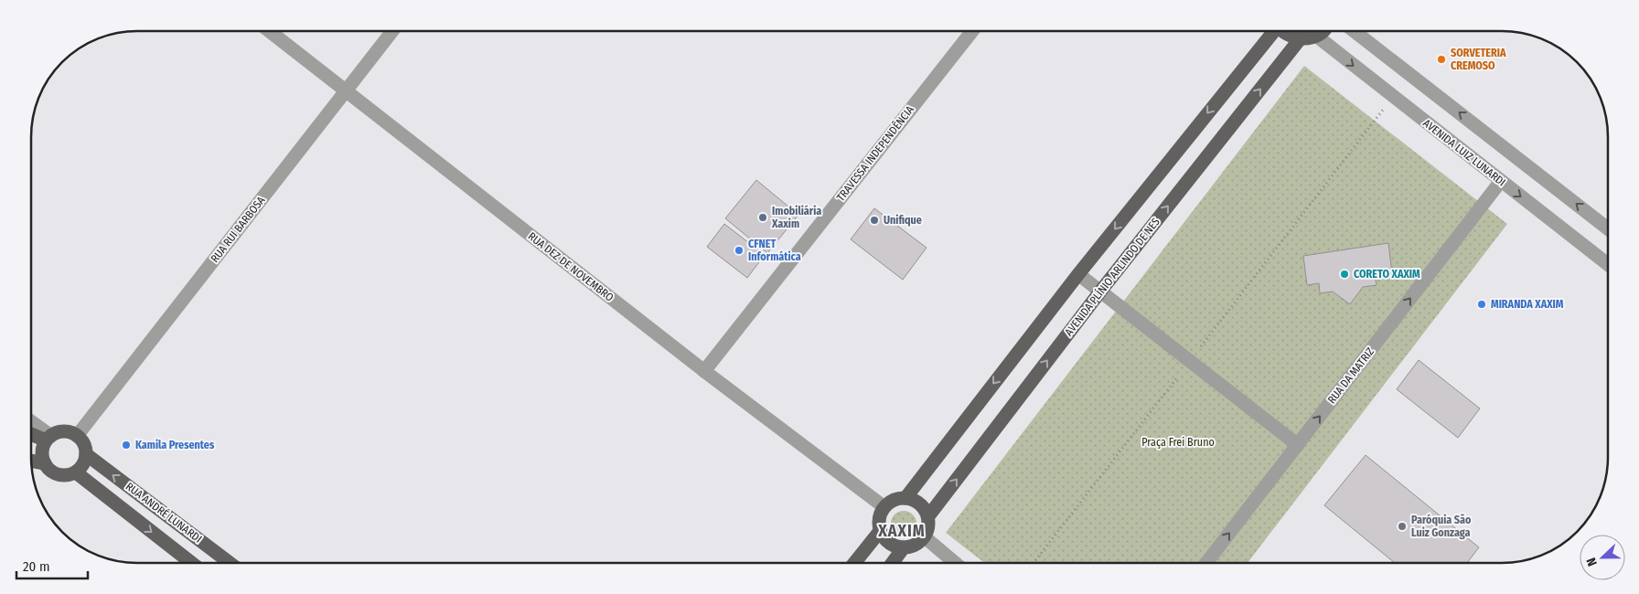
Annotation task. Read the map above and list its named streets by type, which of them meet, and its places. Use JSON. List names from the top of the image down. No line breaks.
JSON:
{"streets":{"main road":["AVENIDA PLÍNIO ARLINDO DE NES","RUA ANDRÉ LUNARDI"],"street":["AVENIDA LUIZ LUNARDI","TRAVESSA INDEPENDÊNCIA","RUA RUI BARBOSA","RUA DEZ DE NOVEMBRO","RUA DA MATRIZ"]},"crossings":[["AVENIDA LUIZ LUNARDI","RUA DA MATRIZ"],["TRAVESSA INDEPENDÊNCIA","RUA DEZ DE NOVEMBRO"],["RUA RUI BARBOSA","RUA DEZ DE NOVEMBRO"],["RUA RUI BARBOSA","RUA ANDRÉ LUNARDI"],["RUA DEZ DE NOVEMBRO","AVENIDA PLÍNIO ARLINDO DE NES"]],"one_way":["RUA DA MATRIZ"],"districts":["XAXIM"],"parks":["Praça Frei Bruno"],"places":["SORVETERIA CREMOSO","Imobiliária Xaxim","Unifique","CFNET Informática","CORETO XAXIM","MIRANDA XAXIM","Kamila Presentes","Paróquia São Luiz Gonzaga"],"scale_bar":"20 m","north":"left"}
